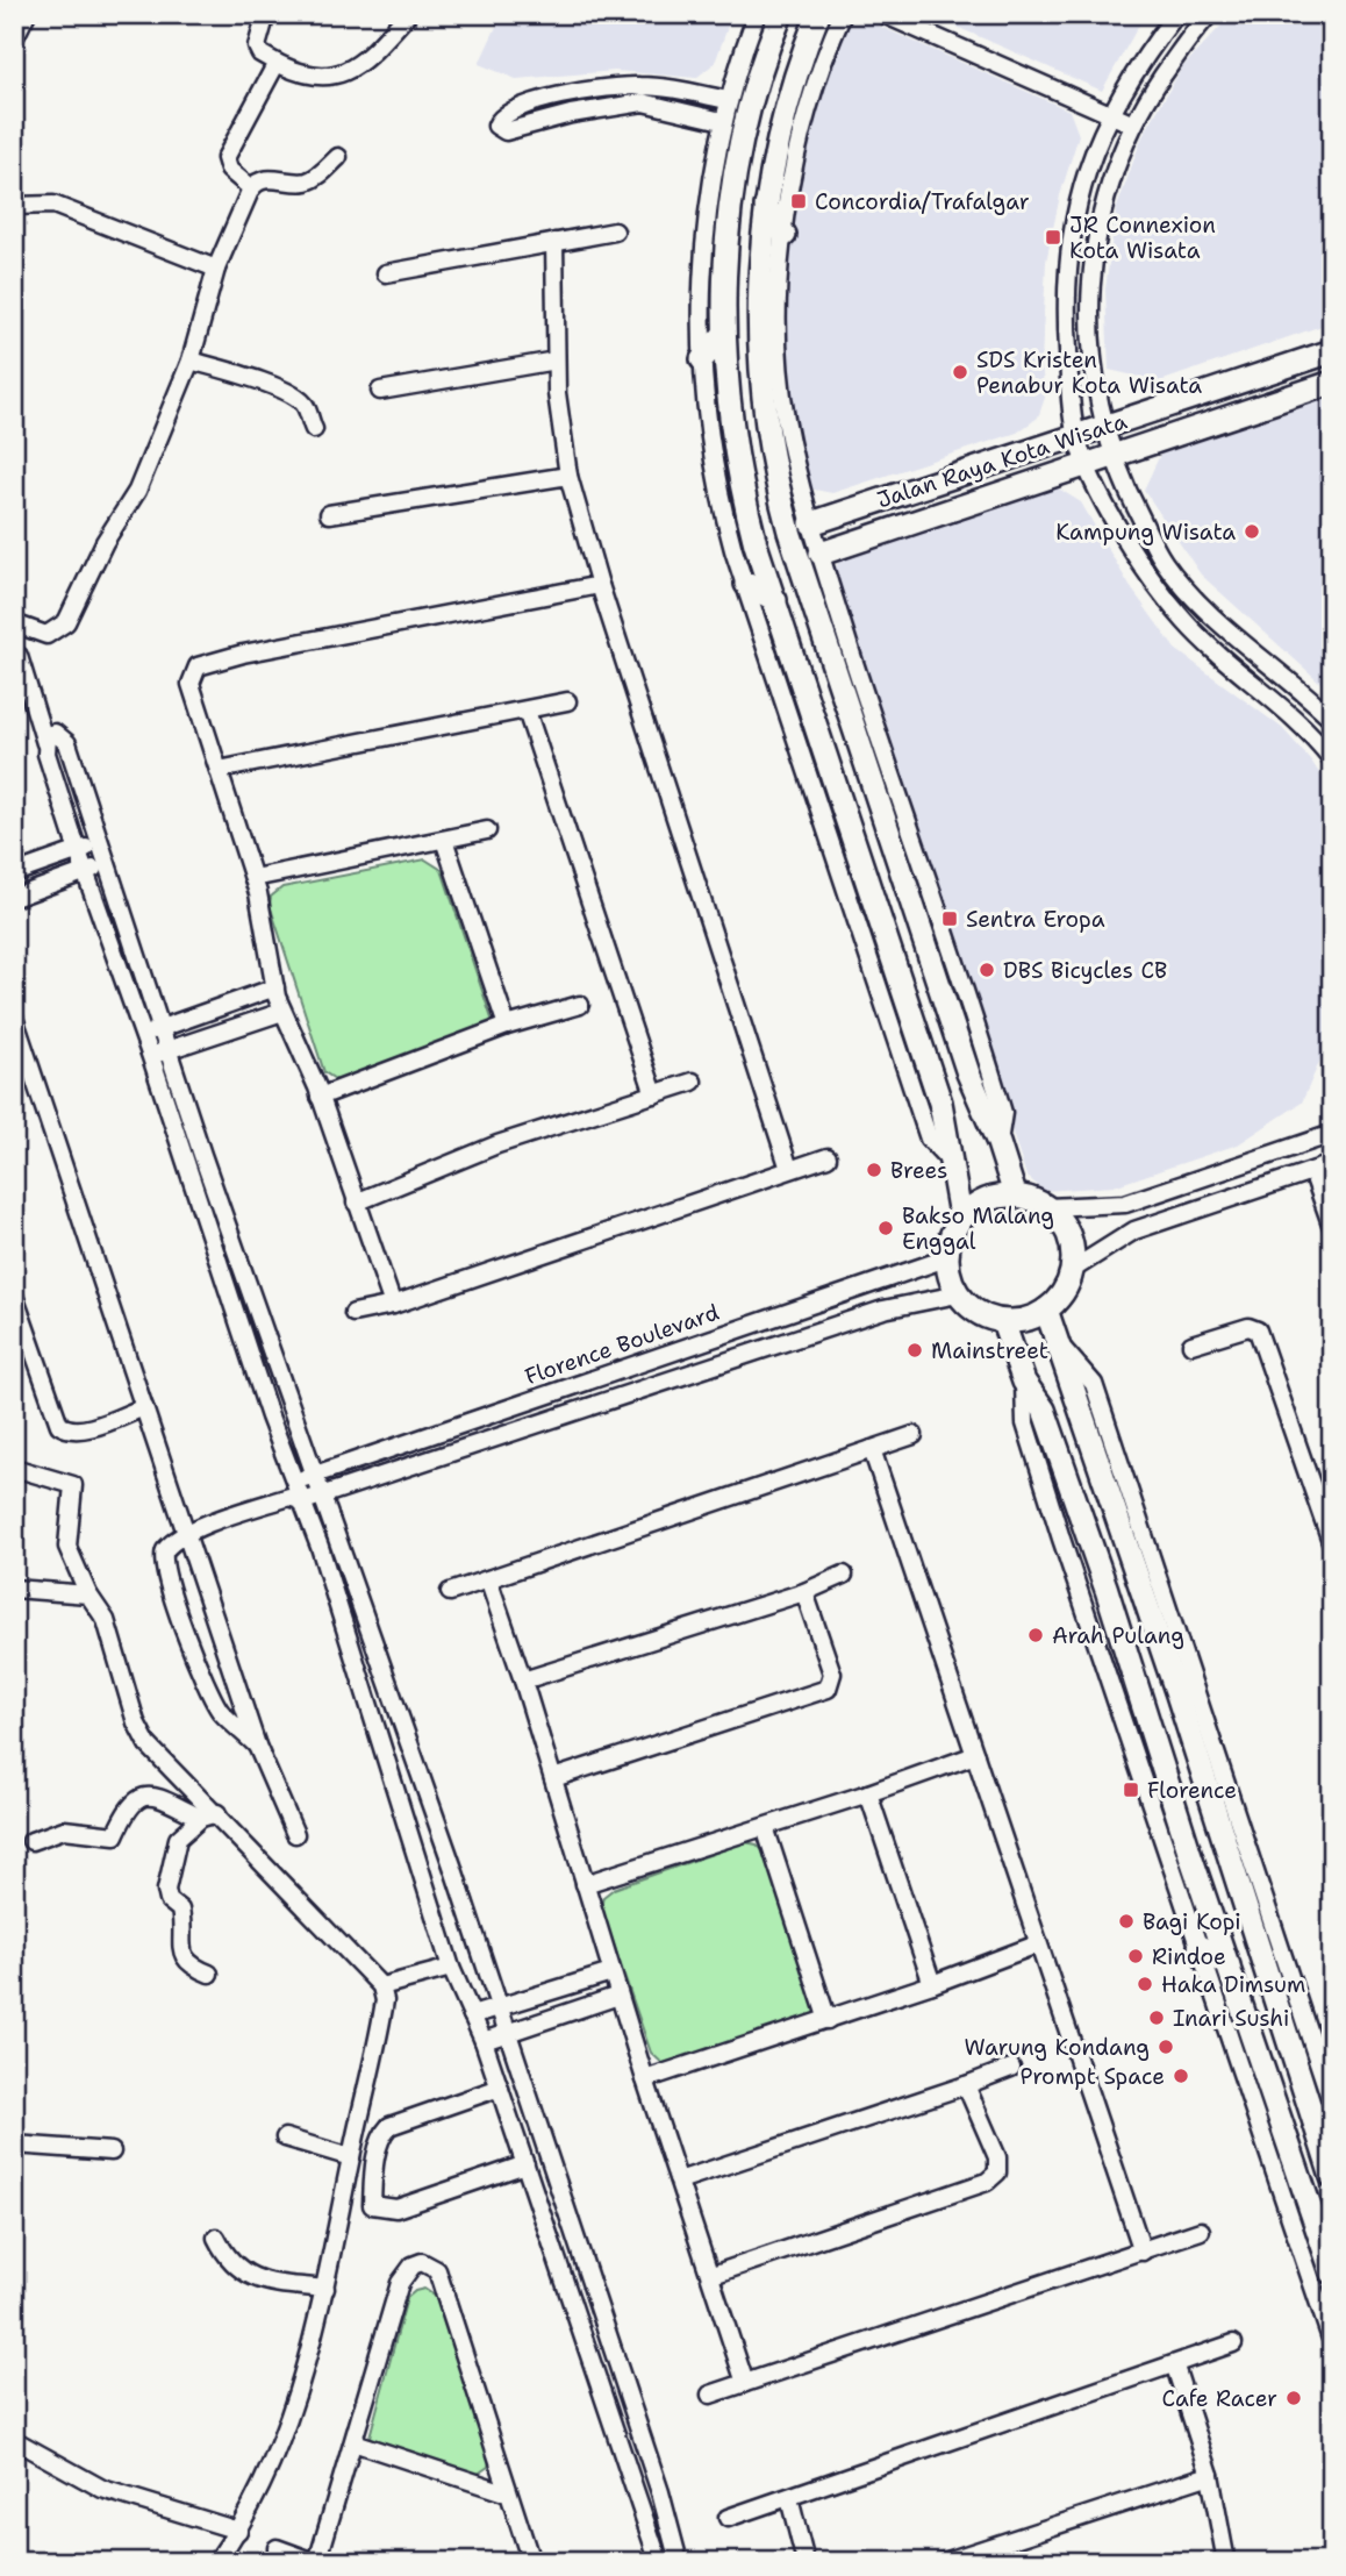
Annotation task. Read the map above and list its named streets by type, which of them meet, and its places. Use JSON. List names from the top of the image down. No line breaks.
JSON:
{"streets":{"street":["Jalan Raya Kota Wisata","Florence Boulevard"]},"places":{"transit":["Concordia/Trafalgar","JR Connexion Kota Wisata","Sentra Eropa","Florence"],"other":["SDS Kristen Penabur Kota Wisata","Kampung Wisata","DBS Bicycles CB","Brees","Bakso Malang Enggal","Mainstreet","Arah Pulang","Bagi Kopi","Rindoe","Haka Dimsum","Inari Sushi","Warung Kondang","Prompt Space","Cafe Racer"]}}
